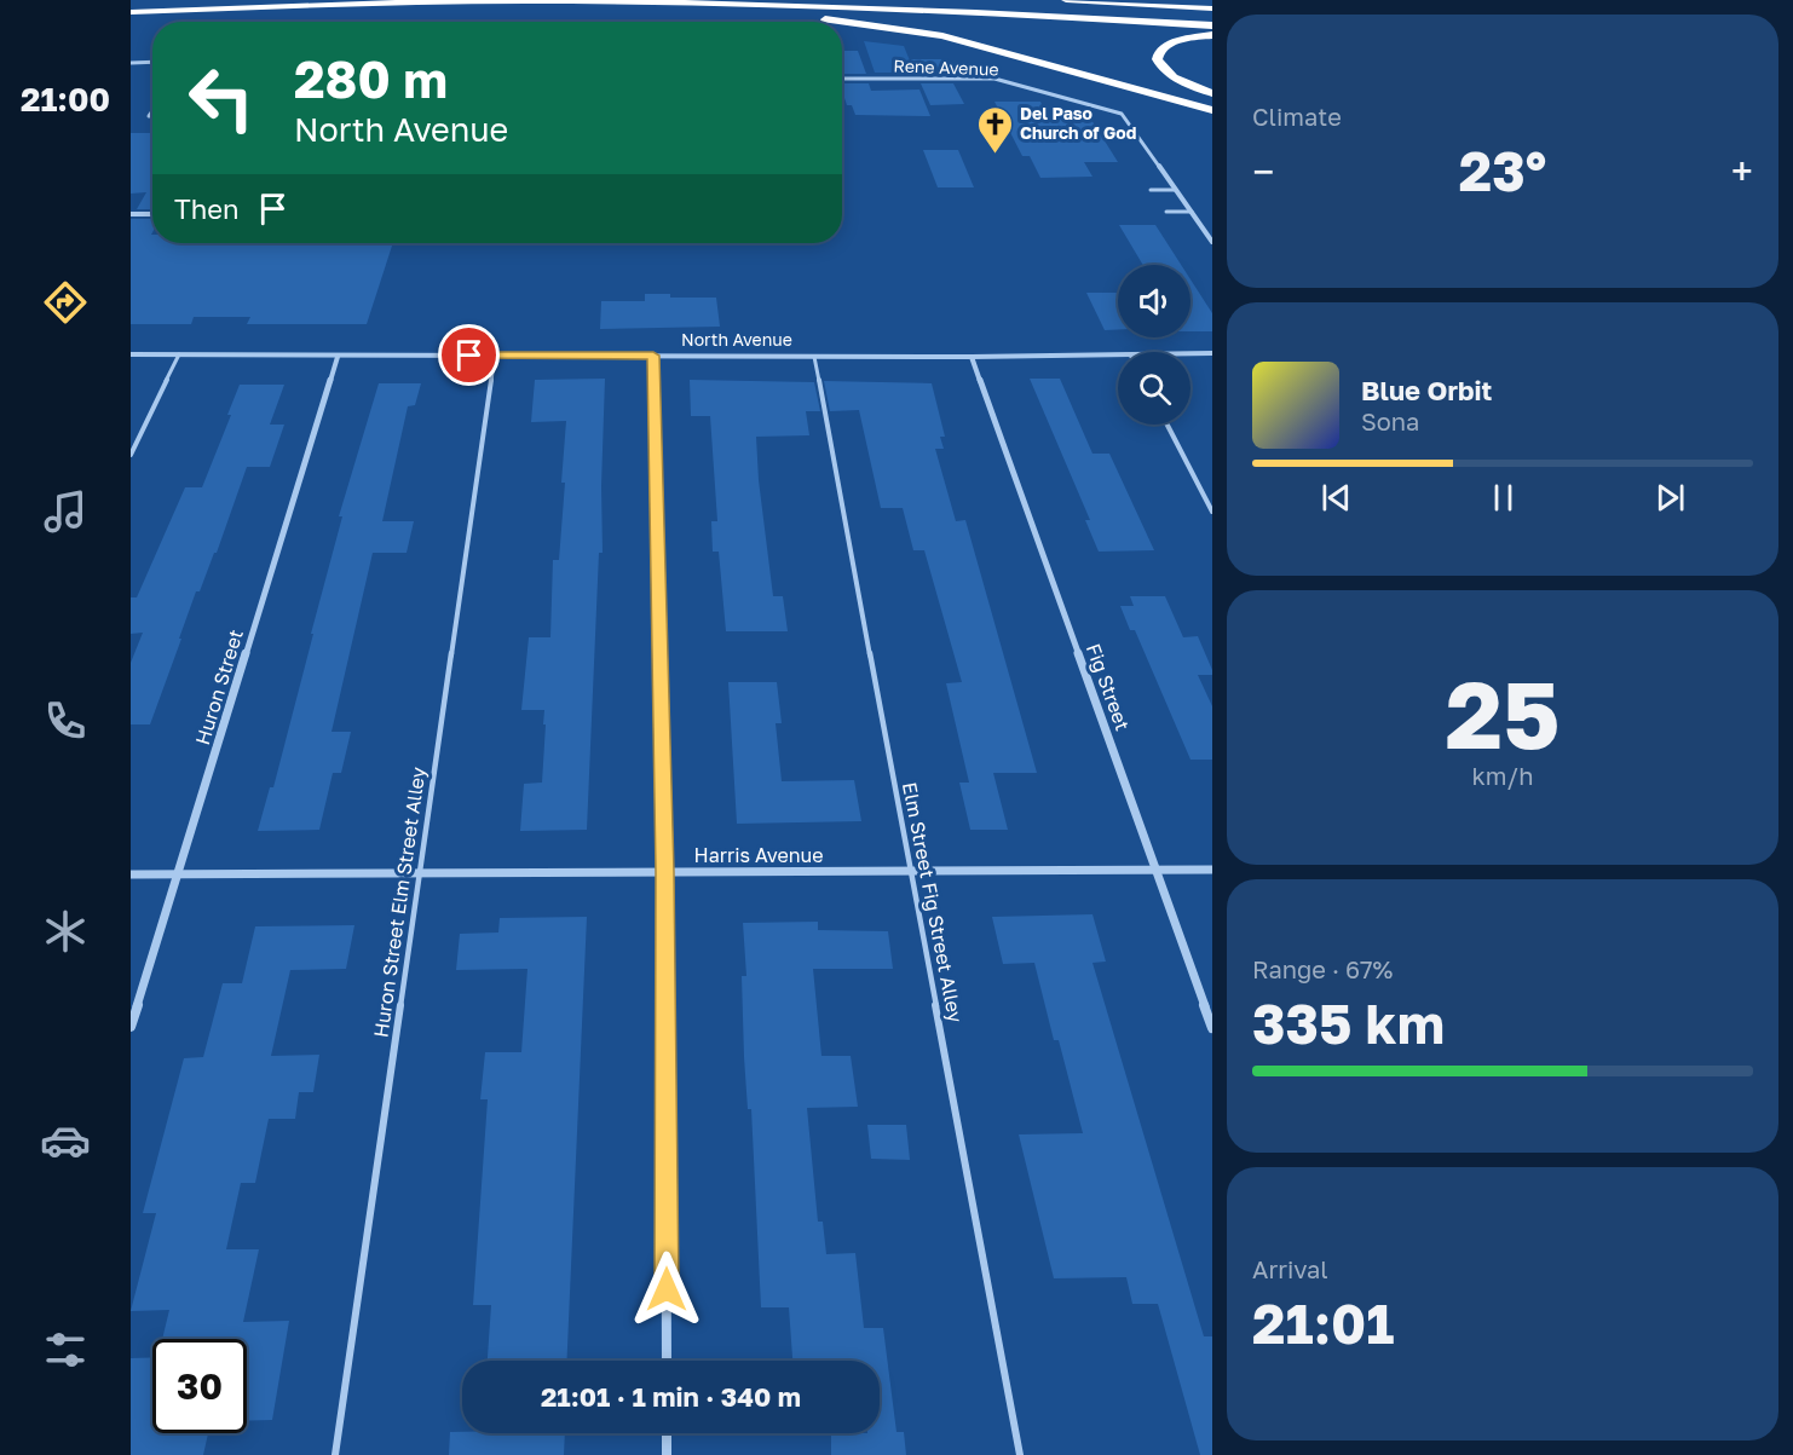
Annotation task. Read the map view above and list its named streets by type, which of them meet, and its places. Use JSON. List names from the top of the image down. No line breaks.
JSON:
{"streets":{"street":["Rene Avenue","North Avenue","Huron Street","Fig Street","Harris Avenue"],"lane":["Huron Street Elm Street Alley","Elm Street Fig Street Alley"]},"crossings":[["North Avenue","Huron Street"],["North Avenue","Fig Street"],["North Avenue","Huron Street Elm Street Alley"],["North Avenue","Elm Street Fig Street Alley"],["Huron Street","Harris Avenue"],["Fig Street","Harris Avenue"],["Harris Avenue","Huron Street Elm Street Alley"],["Harris Avenue","Elm Street Fig Street Alley"]],"places":{"church":["Del Paso Church of God"]},"page":{"tabs":"21:00","tile":["Climate",["25","km/h"],["Range · 67%","335 km"],["Arrival","21:01"]],"turn":["280 m","North Avenue"],"heat":["−","23°","+"],"then":"Then","song":["Blue Orbit","Sona"],"limit":"30","trip":"21:01 · 1 min · 340 m"}}
